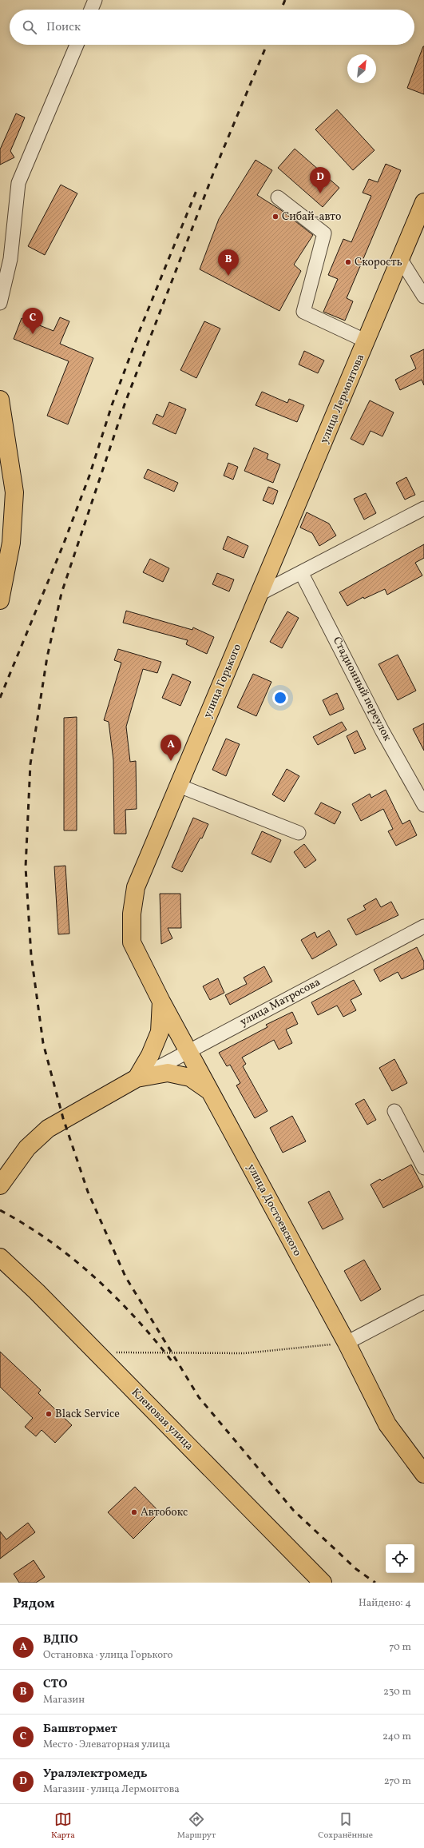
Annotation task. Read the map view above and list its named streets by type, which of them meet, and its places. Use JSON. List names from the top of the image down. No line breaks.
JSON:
{"streets":{"main road":["улица Лермонтова","улица Горького","улица Матросова","улица Достоевского","Кленовая улица"],"street":["Стадионный переулок"]},"crossings":[["улица Лермонтова","улица Горького"],["улица Горького","улица Достоевского"],["улица Матросова","улица Достоевского"]],"places":["Сибай-авто","Скорость","Black Service","Автобокс"],"north":"top right","page":{"search":"Поиск","pins":["D","B","C","A"],"heading":["Рядом","Найдено: 4"],"list":[{"mark":"A","name":"ВДПО","note":"Остановка · улица Горького","value":"70 m"},{"mark":"B","name":"СТО","note":"Магазин","value":"230 m"},{"mark":"C","name":"Башвтормет","note":"Место · Элеваторная улица","value":"240 m"},{"mark":"D","name":"Уралэлектромедь","note":"Магазин · улица Лермонтова","value":"270 m"}],"nav":["Карта","Маршрут","Сохранённые"]}}
